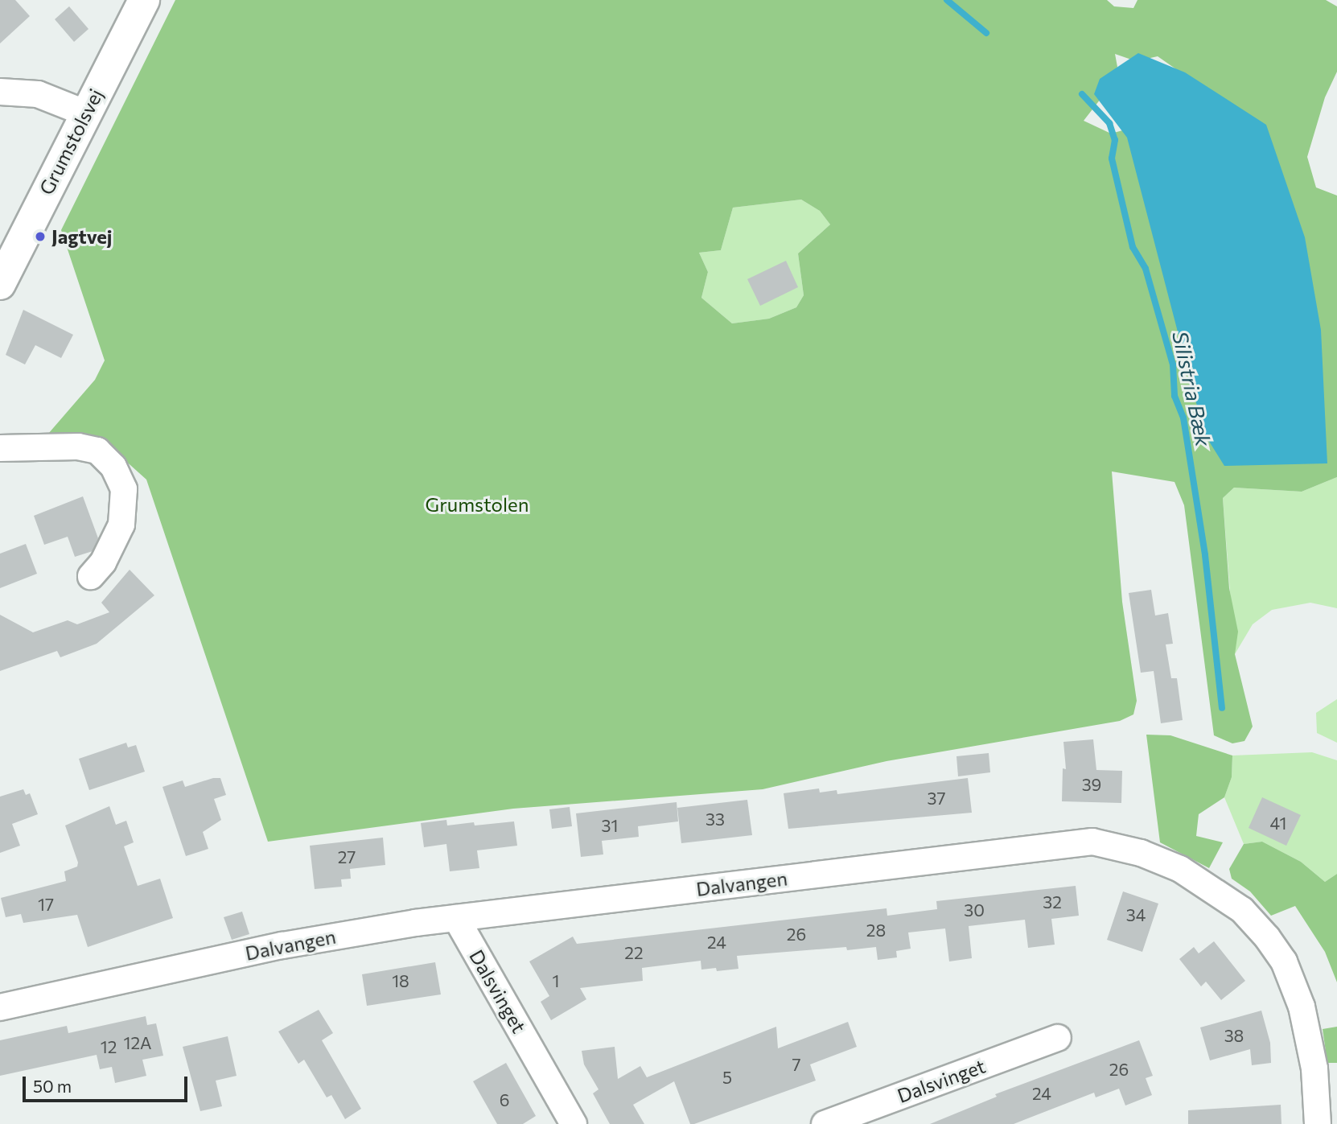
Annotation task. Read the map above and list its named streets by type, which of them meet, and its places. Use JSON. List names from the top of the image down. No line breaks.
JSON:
{"streets":{"street":["Grumstolsvej","Dalvangen","Dalsvinget"]},"crossings":[["Dalvangen","Dalsvinget"]],"water":["Silistria Bæk"],"parks":["Grumstolen"],"places":["Jagtvej"],"house_numbers":["39","37","33","41","31","27","32","17","30","34","28","26","24","22","18","1","38","12A","12","7","26","5","24","6"],"scale_bar":"50 m"}
